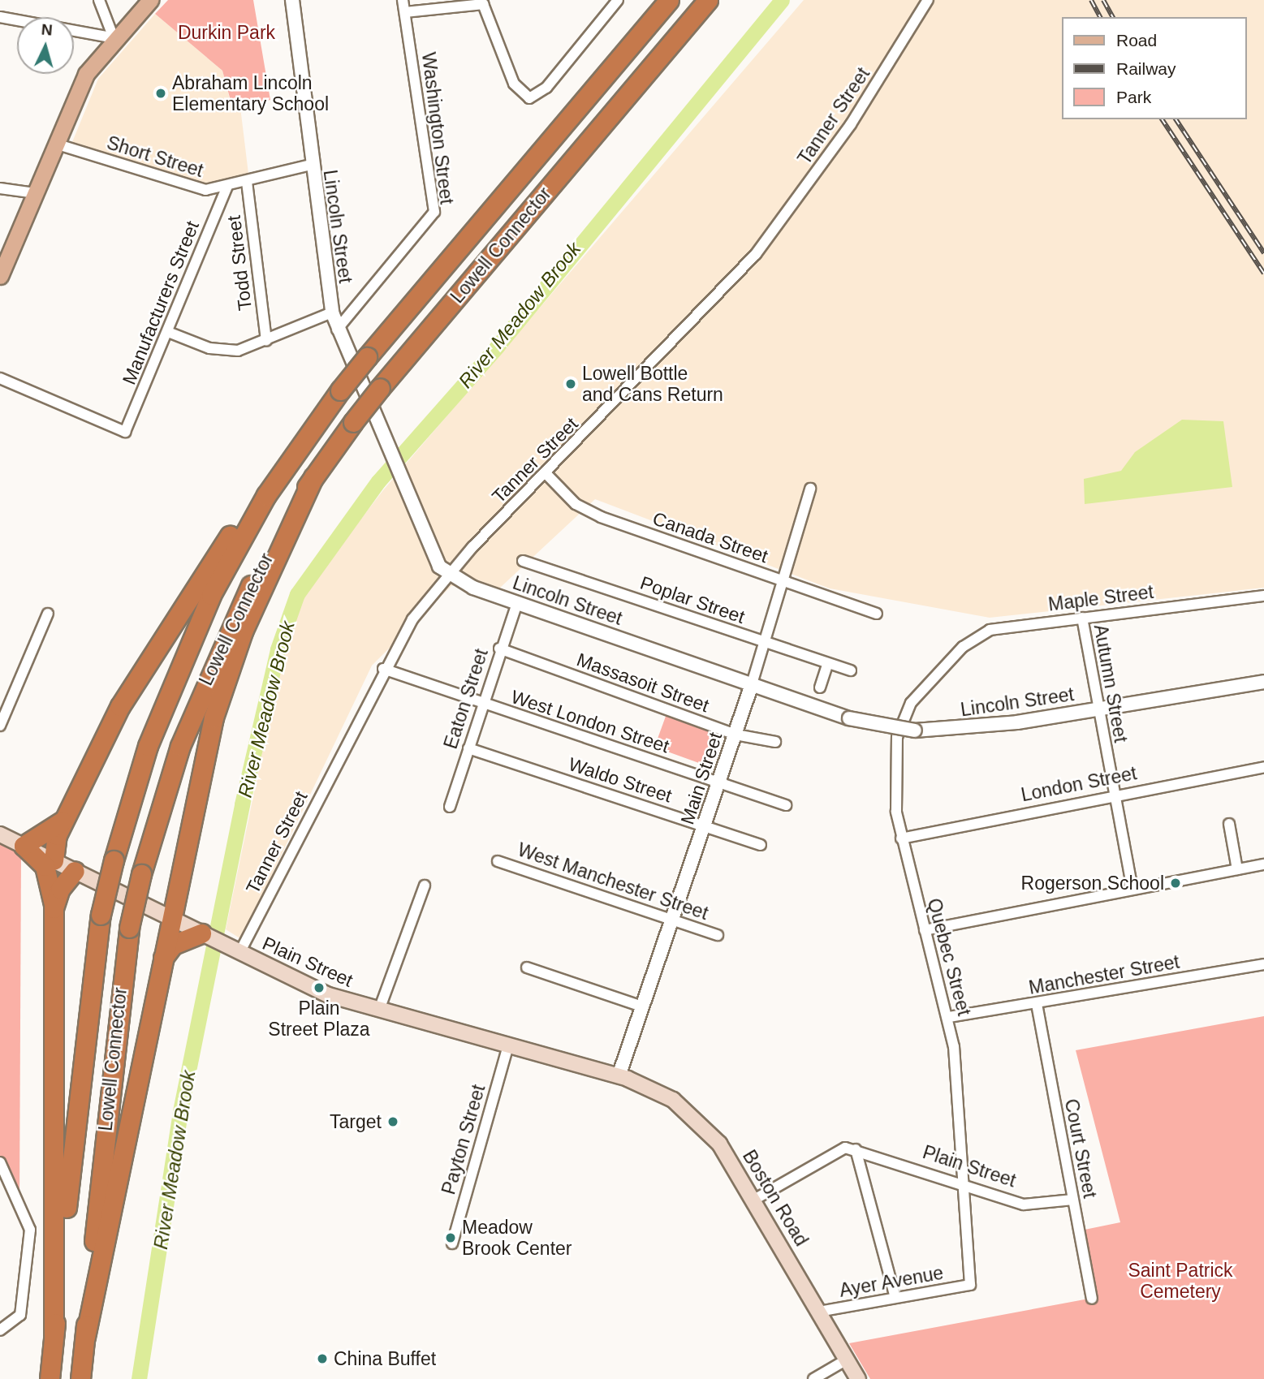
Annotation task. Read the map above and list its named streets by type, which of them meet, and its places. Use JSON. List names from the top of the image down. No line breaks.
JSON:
{"streets":{"highway":["Lowell Connector"],"main road":["Plain Street","Boston Road"],"street":["Tanner Street","Washington Street","Short Street","Lincoln Street","Todd Street","Manufacturers Street","Canada Street","Maple Street","Poplar Street","Massasoit Street","Autumn Street","Eaton Street","West London Street","Main Street","Waldo Street","London Street","West Manchester Street","Quebec Street","Manchester Street","Payton Street","Court Street","Ayer Avenue"]},"crossings":[["Tanner Street","Lincoln Street"],["Tanner Street","Canada Street"],["Tanner Street","West London Street"],["Tanner Street","Plain Street"],["Washington Street","Lincoln Street"],["Short Street","Lincoln Street"],["Short Street","Todd Street"],["Short Street","Manufacturers Street"],["Lincoln Street","Autumn Street"],["Lincoln Street","Eaton Street"],["Lincoln Street","Main Street"],["Canada Street","Main Street"],["Maple Street","Autumn Street"],["Maple Street","Quebec Street"],["Poplar Street","Main Street"],["Massasoit Street","Eaton Street"],["Massasoit Street","Main Street"],["Autumn Street","London Street"],["Eaton Street","West London Street"],["Eaton Street","Waldo Street"],["West London Street","Main Street"],["Main Street","Waldo Street"],["Main Street","West Manchester Street"],["Main Street","Plain Street"],["Main Street","Boston Road"],["London Street","Quebec Street"],["Quebec Street","Plain Street"],["Quebec Street","Manchester Street"],["Quebec Street","Ayer Avenue"],["Plain Street","Payton Street"],["Plain Street","Court Street"],["Plain Street","Boston Road"],["Manchester Street","Court Street"],["Boston Road","Ayer Avenue"]],"water":["River Meadow Brook"],"parks":["Durkin Park","Saint Patrick Cemetery"],"places":["Abraham Lincoln Elementary School","Lowell Bottle and Cans Return","Rogerson School","Plain Street Plaza","Target","Meadow Brook Center","China Buffet"],"legend":["Road","Railway","Park"],"north":"top"}
